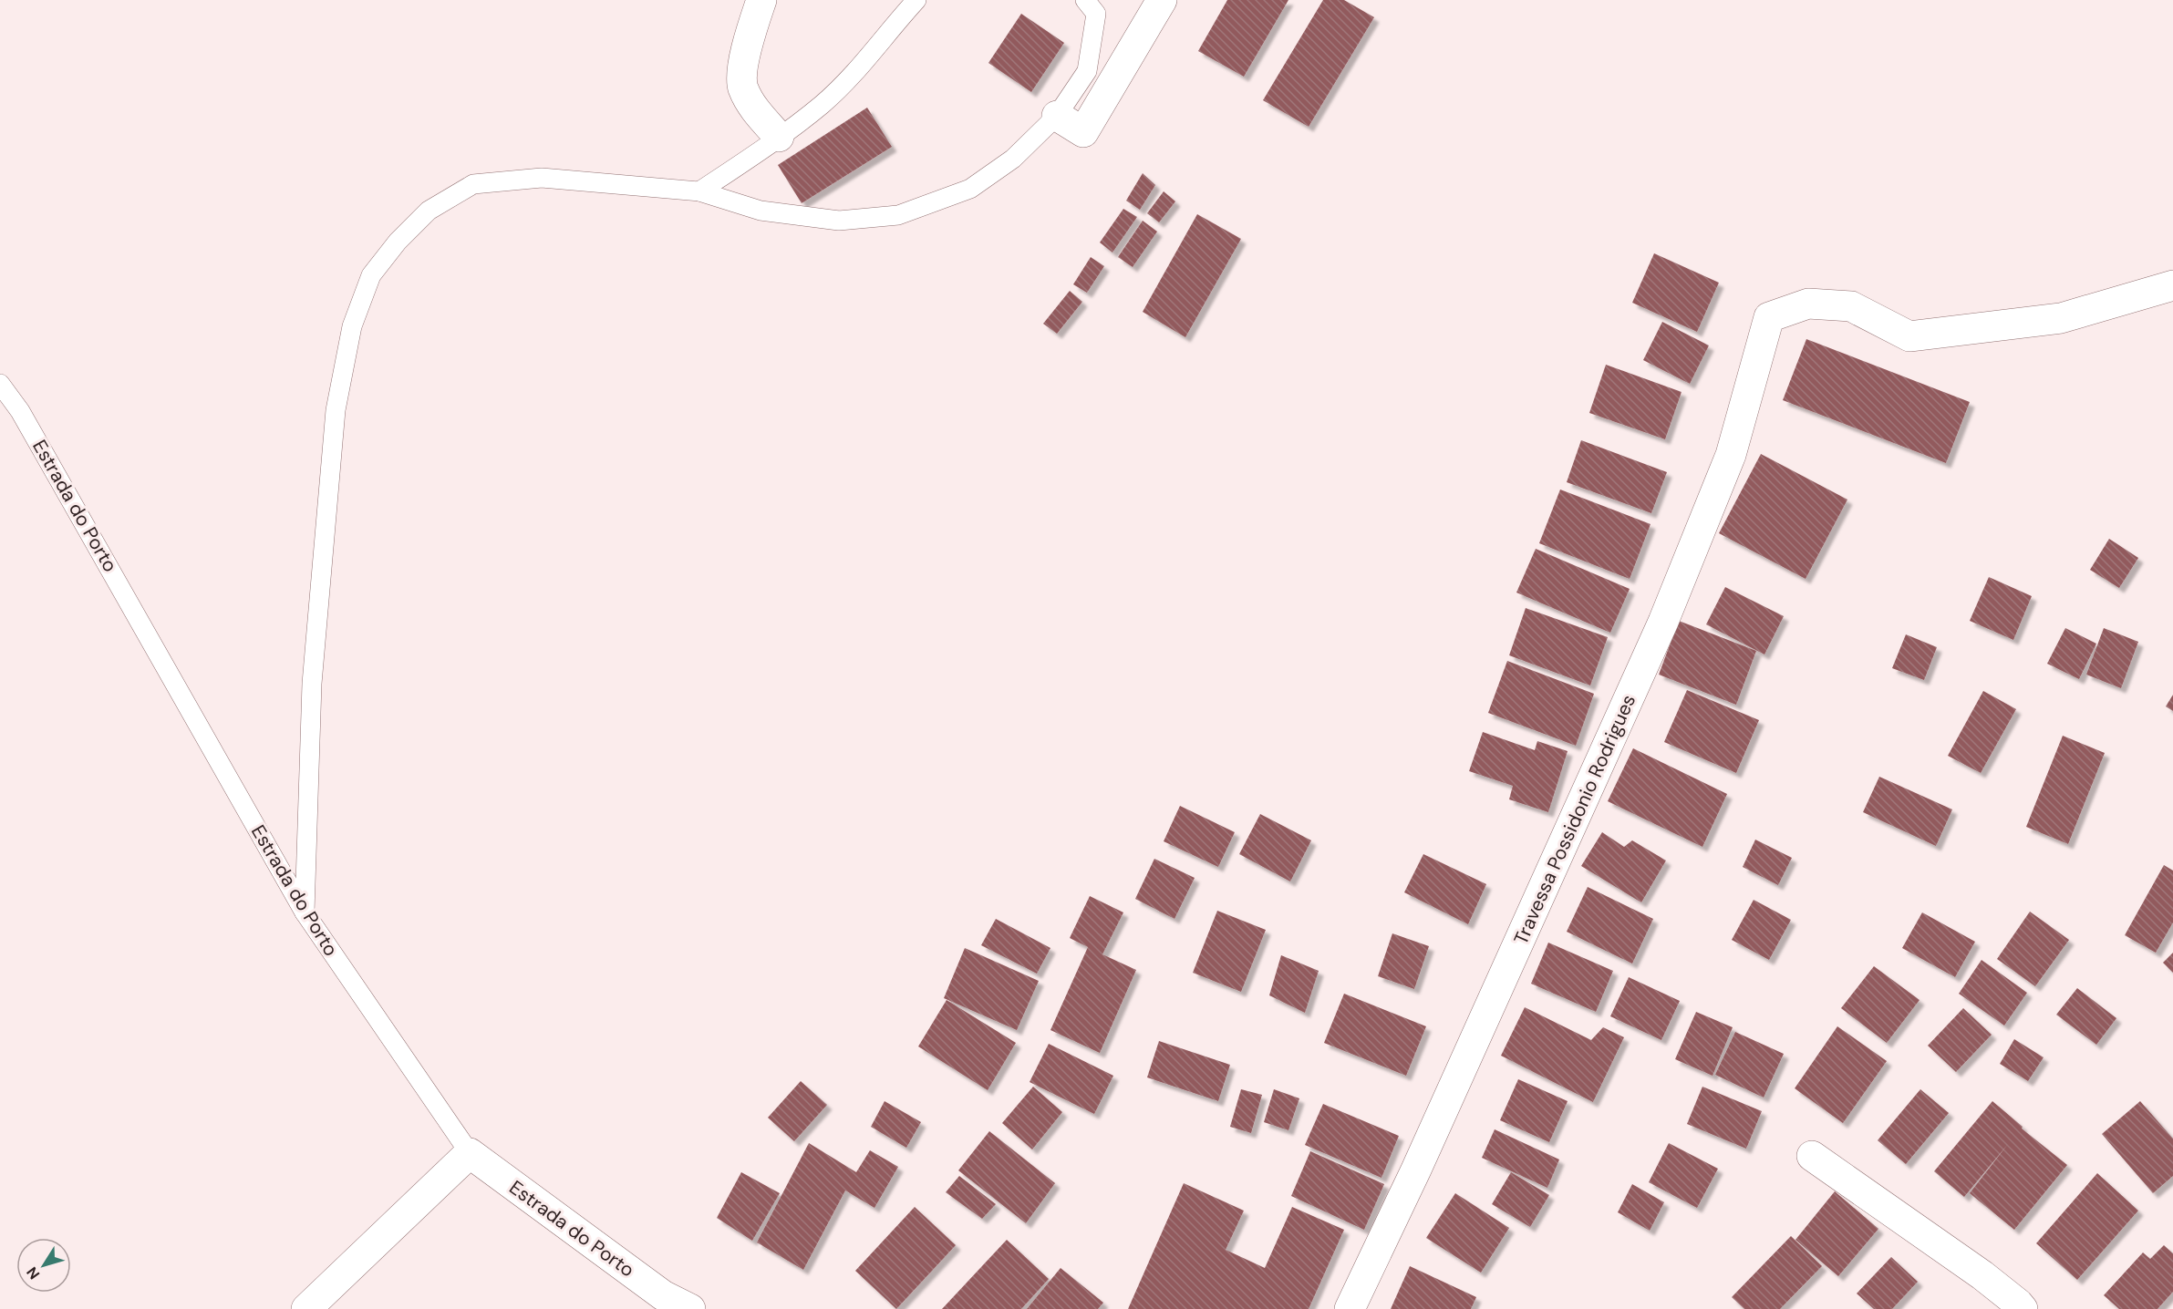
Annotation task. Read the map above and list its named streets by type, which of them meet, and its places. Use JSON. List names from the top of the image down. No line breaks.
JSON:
{"streets":{"street":["Estrada do Porto","Travessa Possidonio Rodrigues"]},"north":"bottom left"}
